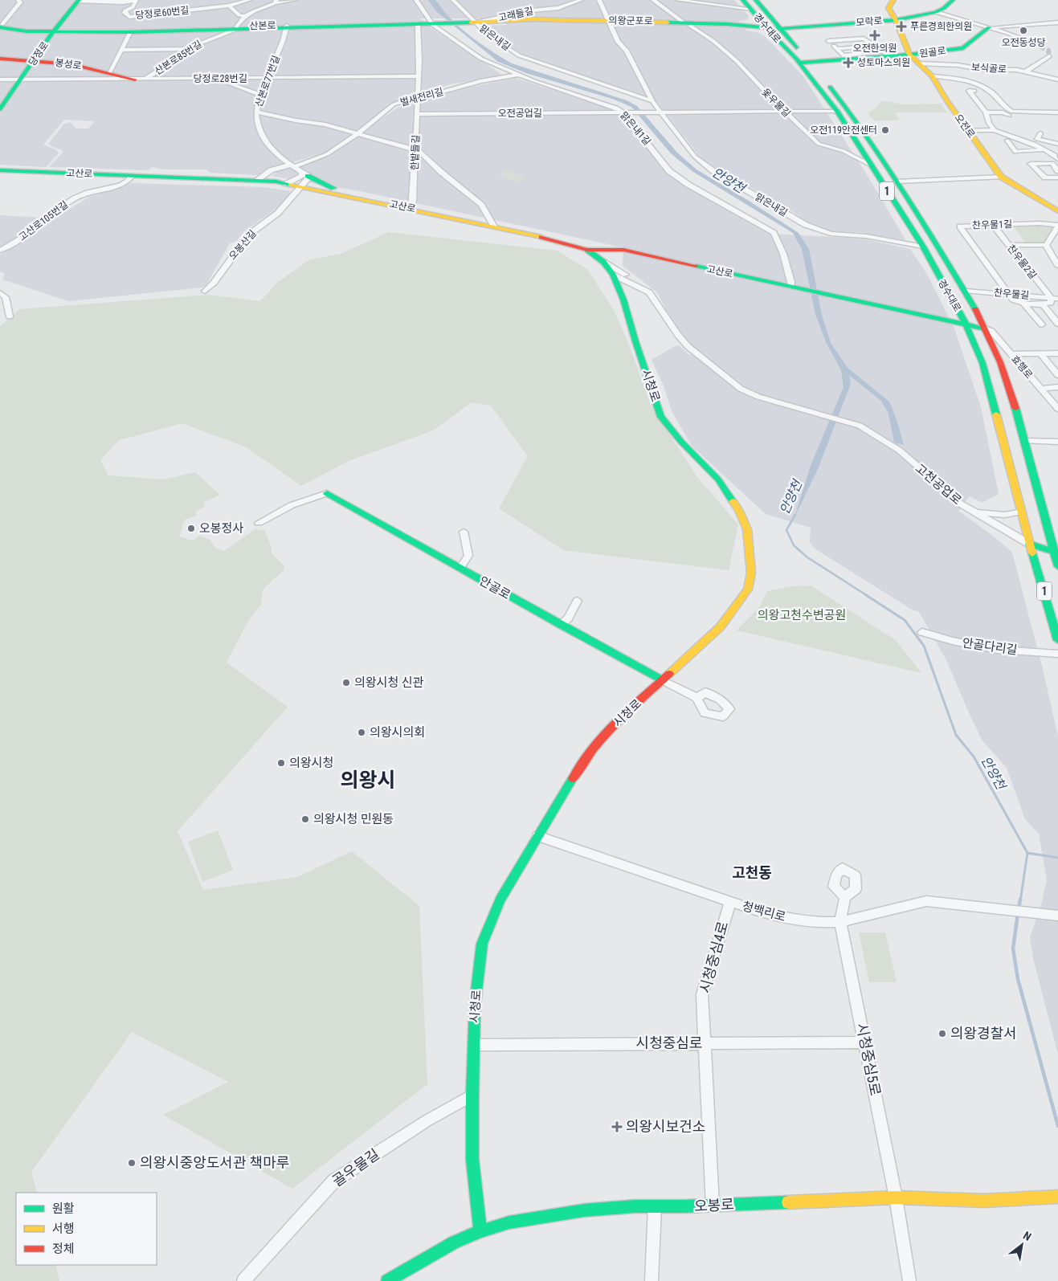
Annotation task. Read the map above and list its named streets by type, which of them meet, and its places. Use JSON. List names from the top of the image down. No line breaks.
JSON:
{"streets":{"street":["당정로60번길","고래들길","의왕군포로","모락로","산본로","경수대로","맑은내길","원골로","당정로","산본로85번길","봉성로","보식골로","당정로28번길","산본로77번길","벌새전리길","옻우물길","오전공업길","오전로","맑은내1길","한밭들길","고산로","1","고산로105번길","찬우물1길","오봉산길","찬우물2길","찬우물길","효행로","시청로","고천공업로","안골로","안골다리길","청백리로","시청중심4로","시청중심로","시청중심5로","골우물길","오봉로"]},"crossings":[["당정로60번길","당정로"],["고래들길","의왕군포로"],["고래들길","맑은내길"],["의왕군포로","모락로"],["의왕군포로","산본로"],["의왕군포로","경수대로"],["의왕군포로","맑은내길"],["의왕군포로","옻우물길"],["의왕군포로","맑은내1길"],["모락로","경수대로"],["모락로","오전로"],["산본로","당정로"],["산본로","산본로85번길"],["산본로","산본로77번길"],["산본로","맑은내1길"],["산본로","한밭들길"],["경수대로","맑은내길"],["경수대로","원골로"],["경수대로","옻우물길"],["경수대로","고산로"],["경수대로","찬우물길"],["경수대로","효행로"],["경수대로","고천공업로"],["맑은내길","오전공업길"],["원골로","오전로"],["당정로","봉성로"],["당정로","당정로28번길"],["산본로85번길","당정로28번길"],["봉성로","당정로28번길"],["보식골로","오전로"],["당정로28번길","산본로77번길"],["당정로28번길","한밭들길"],["산본로77번길","벌새전리길"],["벌새전리길","맑은내1길"],["벌새전리길","한밭들길"],["벌새전리길","고산로"],["오전공업길","맑은내1길"],["오전공업길","한밭들길"],["맑은내1길","고산로"],["한밭들길","고산로"],["고산로","고산로105번길"],["고산로","오봉산길"],["고산로","시청로"],["찬우물1길","찬우물2길"],["찬우물1길","찬우물길"],["찬우물2길","찬우물길"],["시청로","안골로"],["시청로","청백리로"],["시청로","시청중심로"],["시청로","골우물길"],["시청로","오봉로"],["청백리로","시청중심4로"],["청백리로","시청중심5로"],["시청중심4로","시청중심로"],["시청중심4로","오봉로"],["시청중심로","시청중심5로"],["시청중심5로","오봉로"]],"districts":["의왕시","고천동"],"water":["안양천"],"parks":["의왕고천수변공원"],"places":{"health":["푸른경희한의원","오전한의원","성토마스의원","의왕시보건소"],"other":["오전동성당","오전119안전센터","오봉정사","의왕시청 신관","의왕시의회","의왕시청","의왕시청 민원동","의왕경찰서","의왕시중앙도서관 책마루"]},"legend":["원활","서행","정체"],"north":"top right"}
